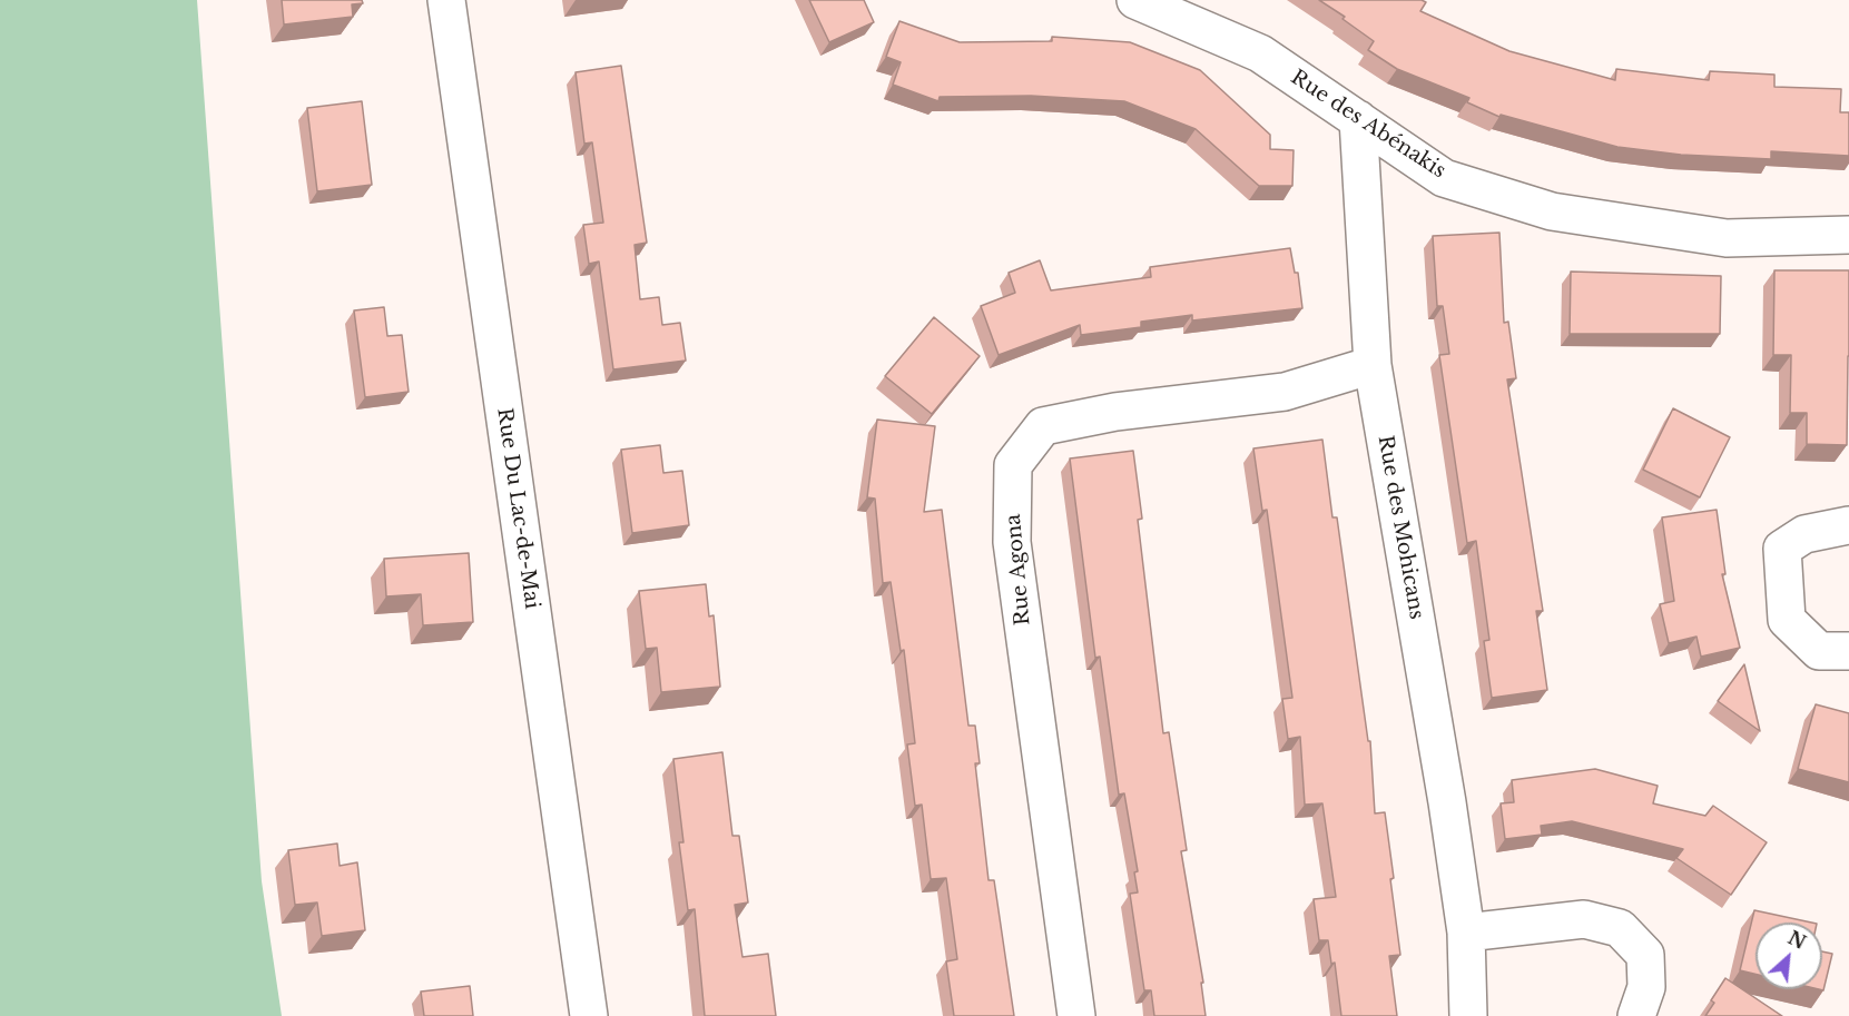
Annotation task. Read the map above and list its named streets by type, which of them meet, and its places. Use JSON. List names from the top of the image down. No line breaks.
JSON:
{"streets":{"street":["Rue des Abénakis","Rue Du Lac-de-Mai","Rue des Mohicans","Rue Agona"]},"crossings":[["Rue des Abénakis","Rue des Mohicans"],["Rue des Mohicans","Rue Agona"]],"north":"top right"}
